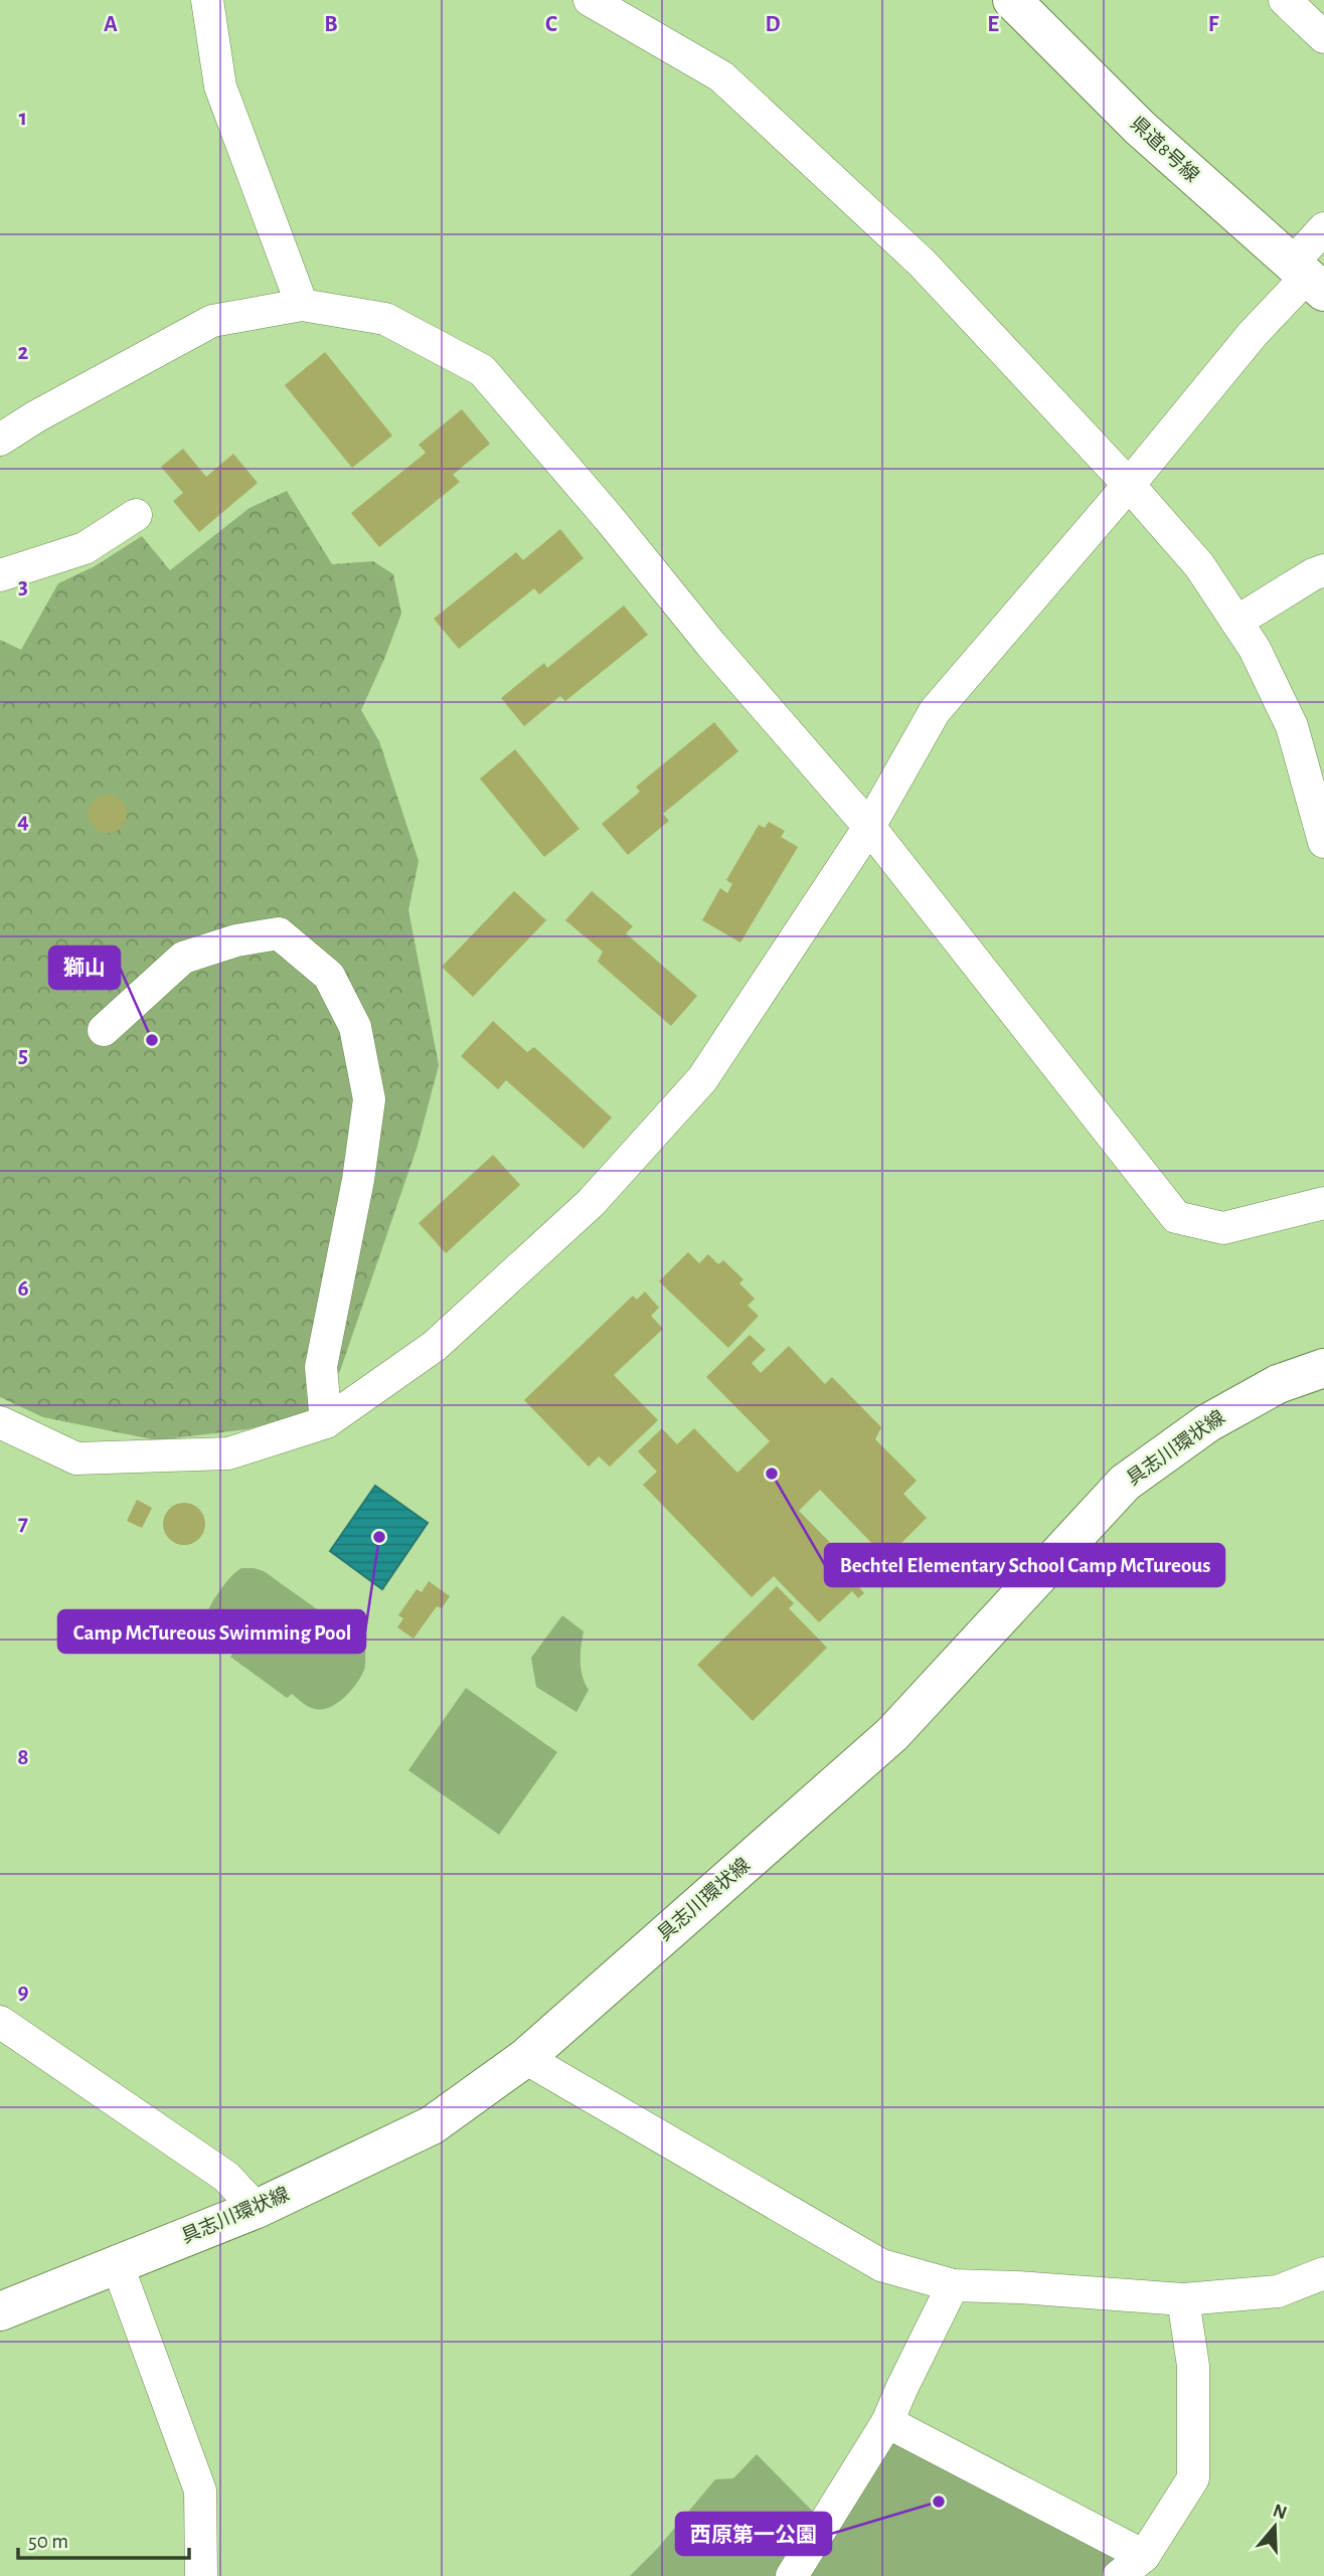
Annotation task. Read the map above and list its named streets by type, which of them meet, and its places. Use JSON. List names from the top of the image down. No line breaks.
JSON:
{"streets":{"main road":["県道8号線","具志川環状線"]},"places":["獅山","Bechtel Elementary School Camp McTureous","Camp McTureous Swimming Pool","西原第一公園"],"scale_bar":"50 m","north":"top","grid":{"columns":["A","B","C","D","E","F"],"rows":["1","2","3","4","5","6","7","8","9"]}}
